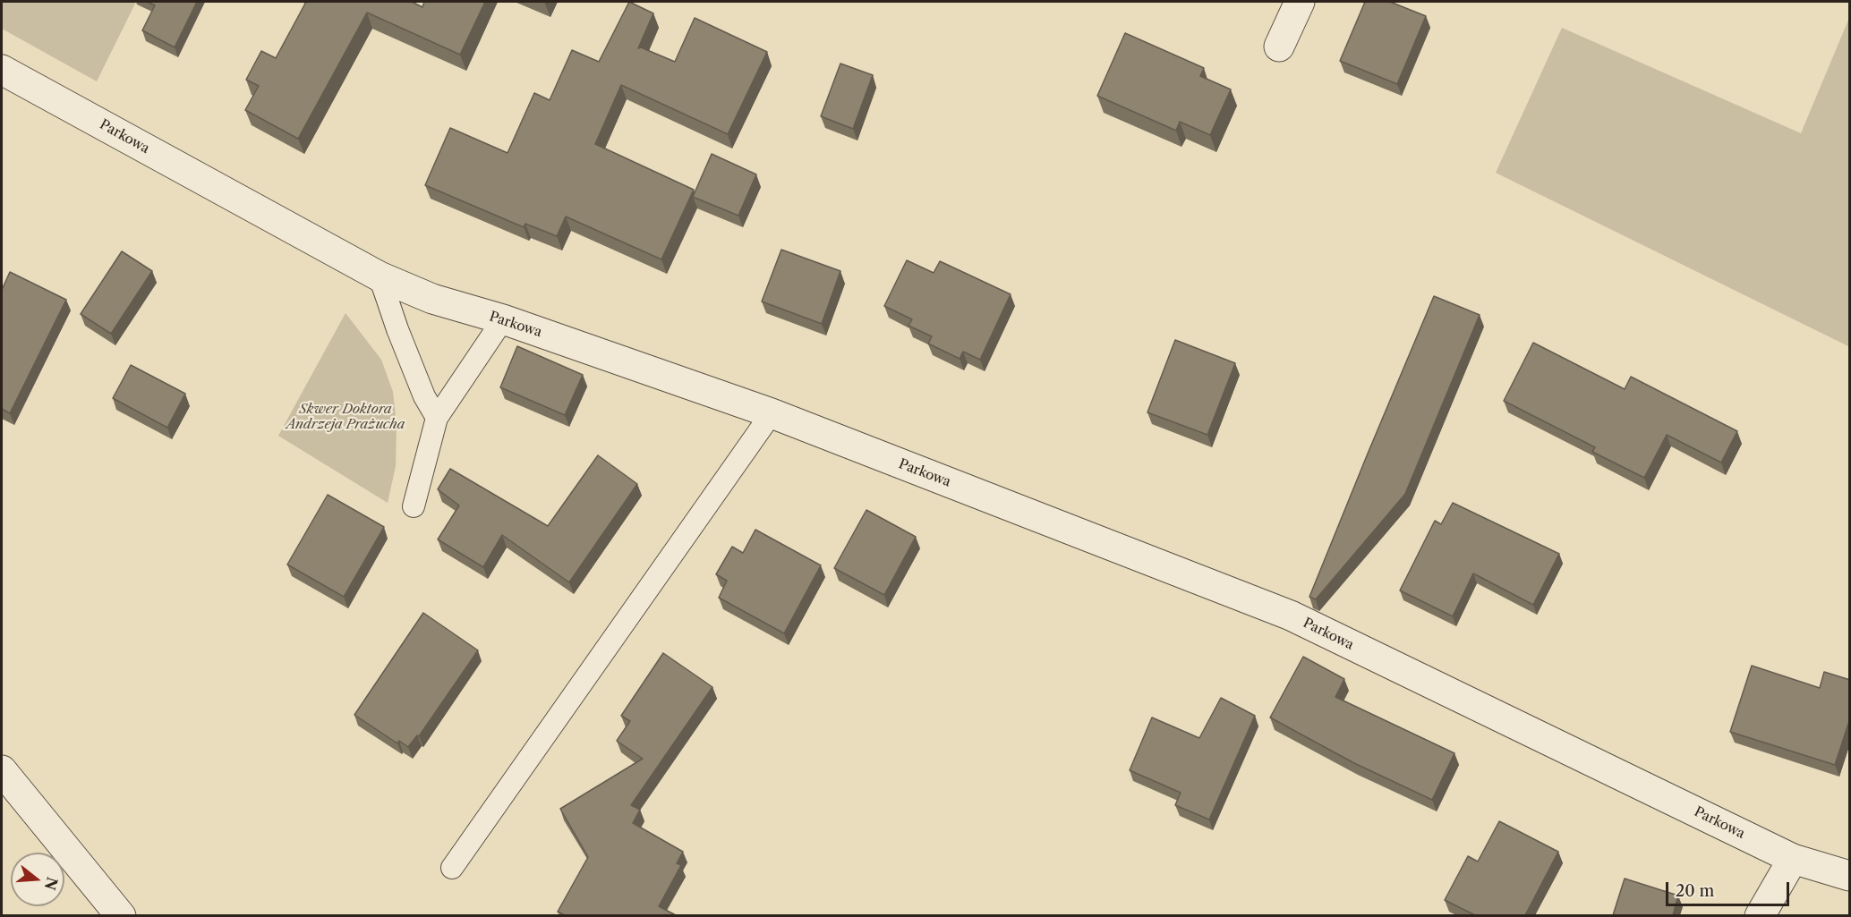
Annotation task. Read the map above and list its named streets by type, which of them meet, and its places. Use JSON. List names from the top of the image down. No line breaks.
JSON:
{"streets":{"street":["Parkowa"]},"parks":["Skwer Doktora Andrzeja Prażucha"],"scale_bar":"20 m","north":"right"}
